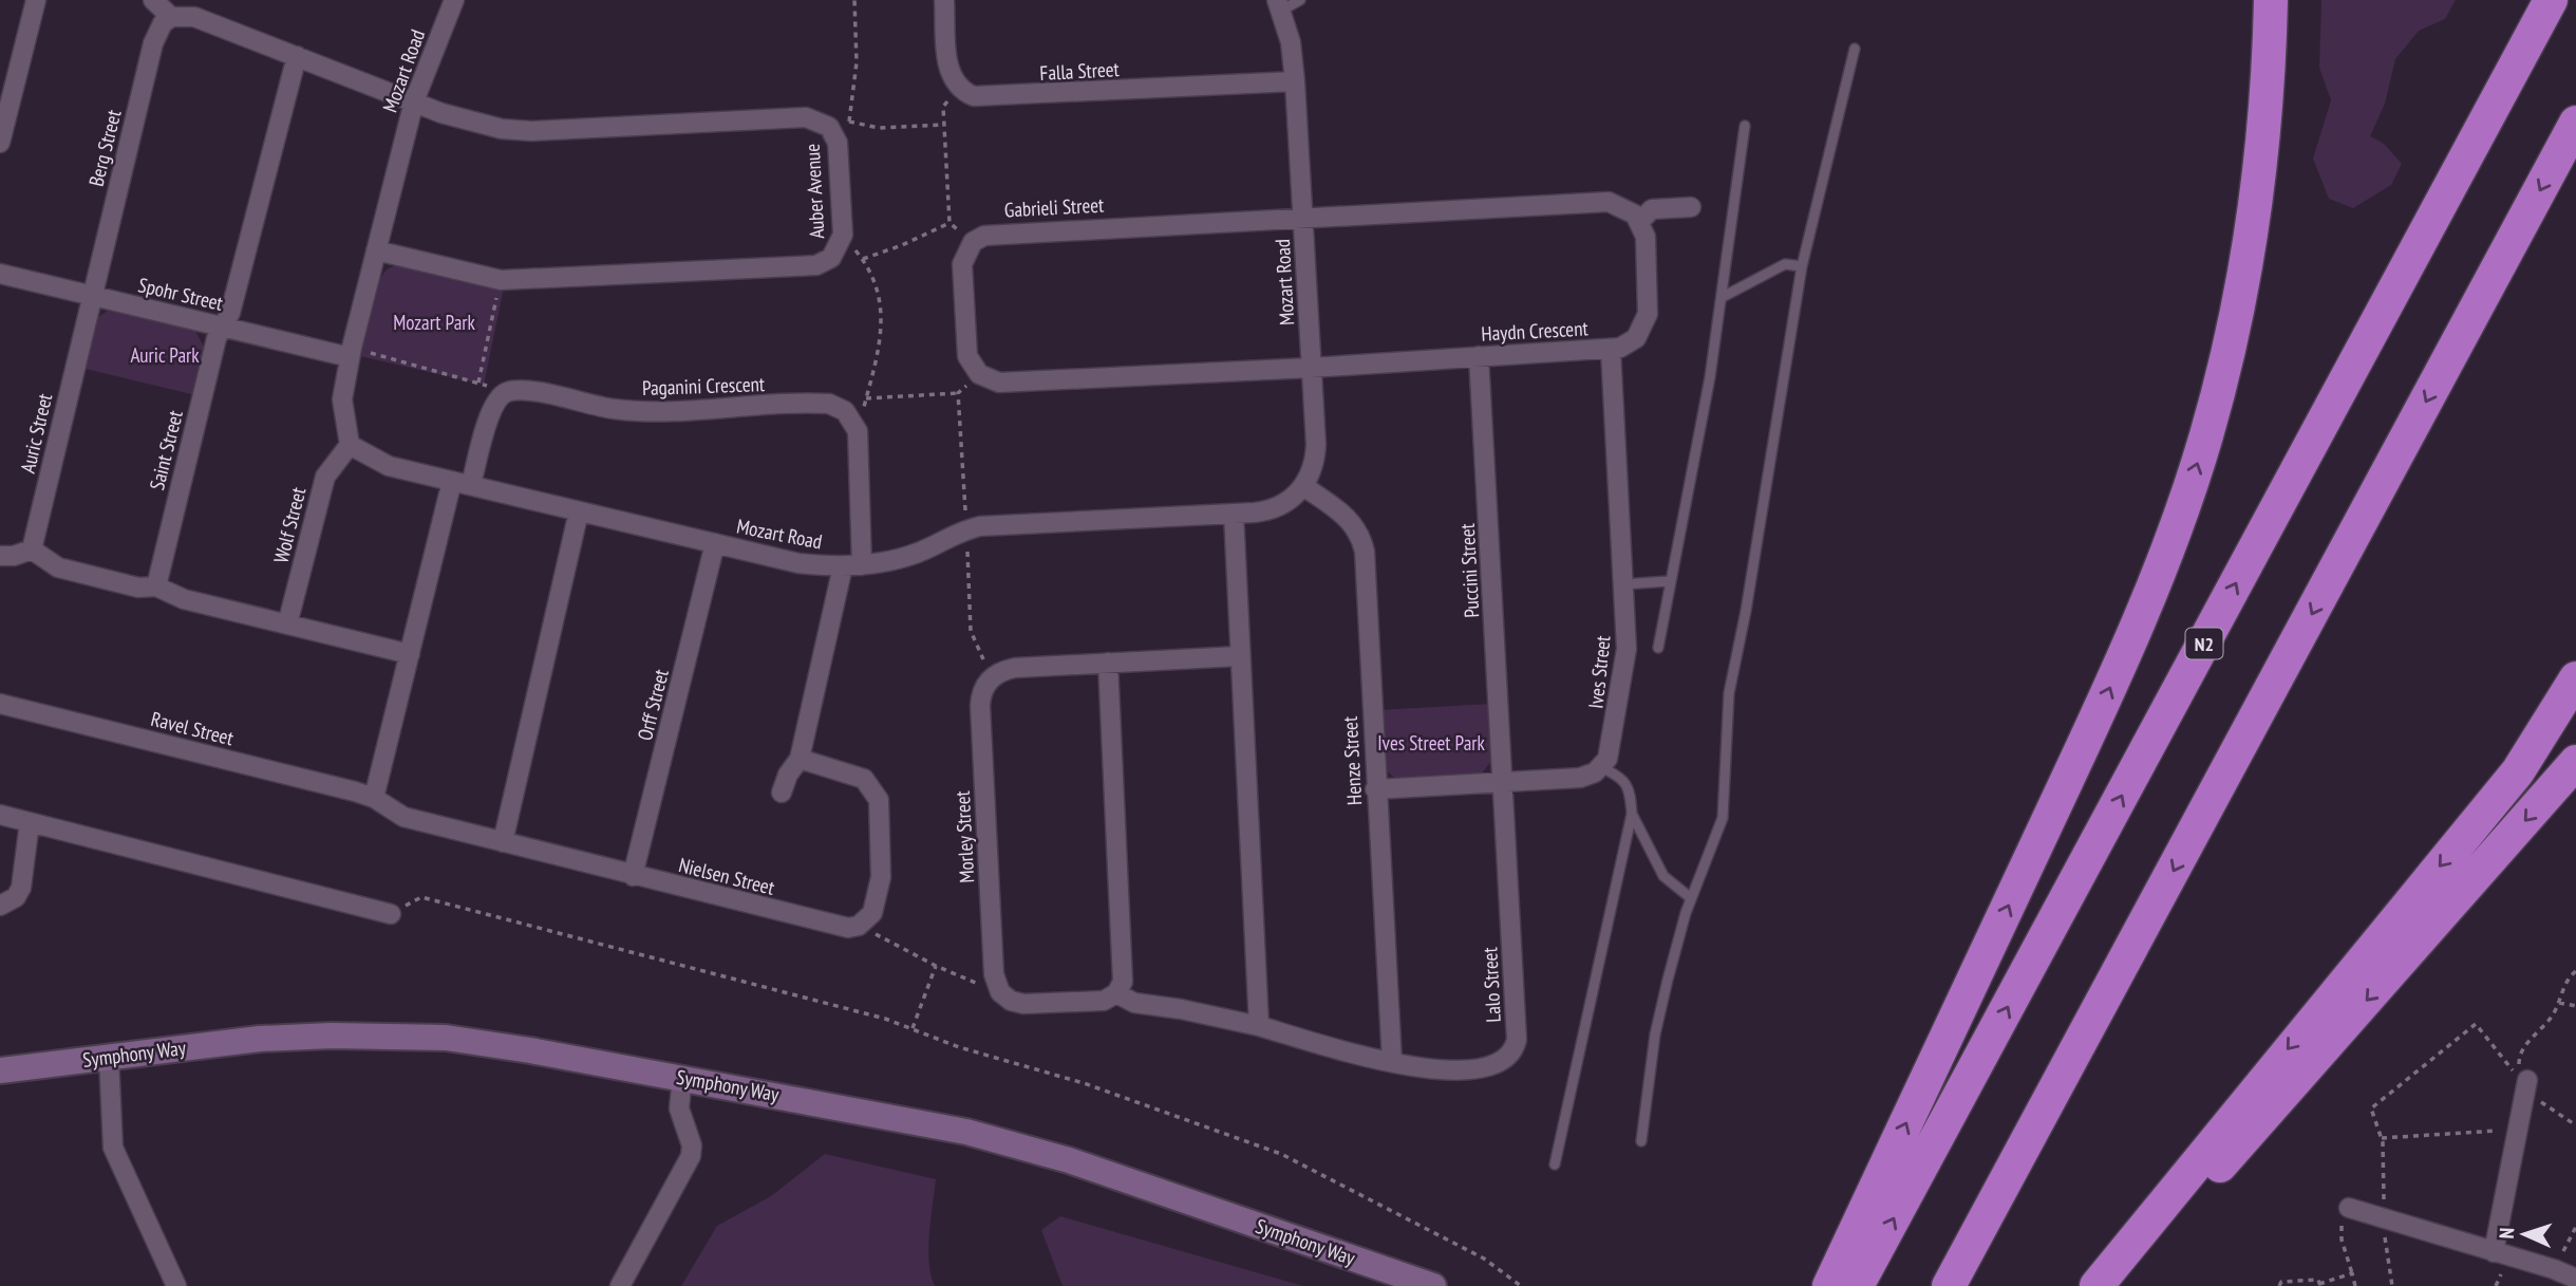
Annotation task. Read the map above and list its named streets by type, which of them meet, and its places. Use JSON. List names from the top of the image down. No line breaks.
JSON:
{"streets":{"highway":["N2"],"main road":["Symphony Way"],"street":["Mozart Road","Falla Street","Berg Street","Auber Avenue","Gabrieli Street","Spohr Street","Haydn Crescent","Paganini Crescent","Auric Street","Saint Street","Wolf Street","Puccini Street","Ives Street","Orff Street","Ravel Street","Henze Street","Morley Street","Nielsen Street","Lalo Street"]},"crossings":[["Mozart Road","Falla Street"],["Mozart Road","Auber Avenue"],["Mozart Road","Gabrieli Street"],["Mozart Road","Spohr Street"],["Mozart Road","Haydn Crescent"],["Mozart Road","Wolf Street"],["Mozart Road","Orff Street"],["Mozart Road","Henze Street"],["Berg Street","Spohr Street"],["Berg Street","Auric Street"],["Spohr Street","Auric Street"],["Spohr Street","Saint Street"],["Haydn Crescent","Puccini Street"],["Haydn Crescent","Ives Street"],["Puccini Street","Lalo Street"],["Orff Street","Nielsen Street"],["Ravel Street","Nielsen Street"],["Henze Street","Lalo Street"]],"parks":["Mozart Park","Auric Park","Ives Street Park"],"north":"left"}
